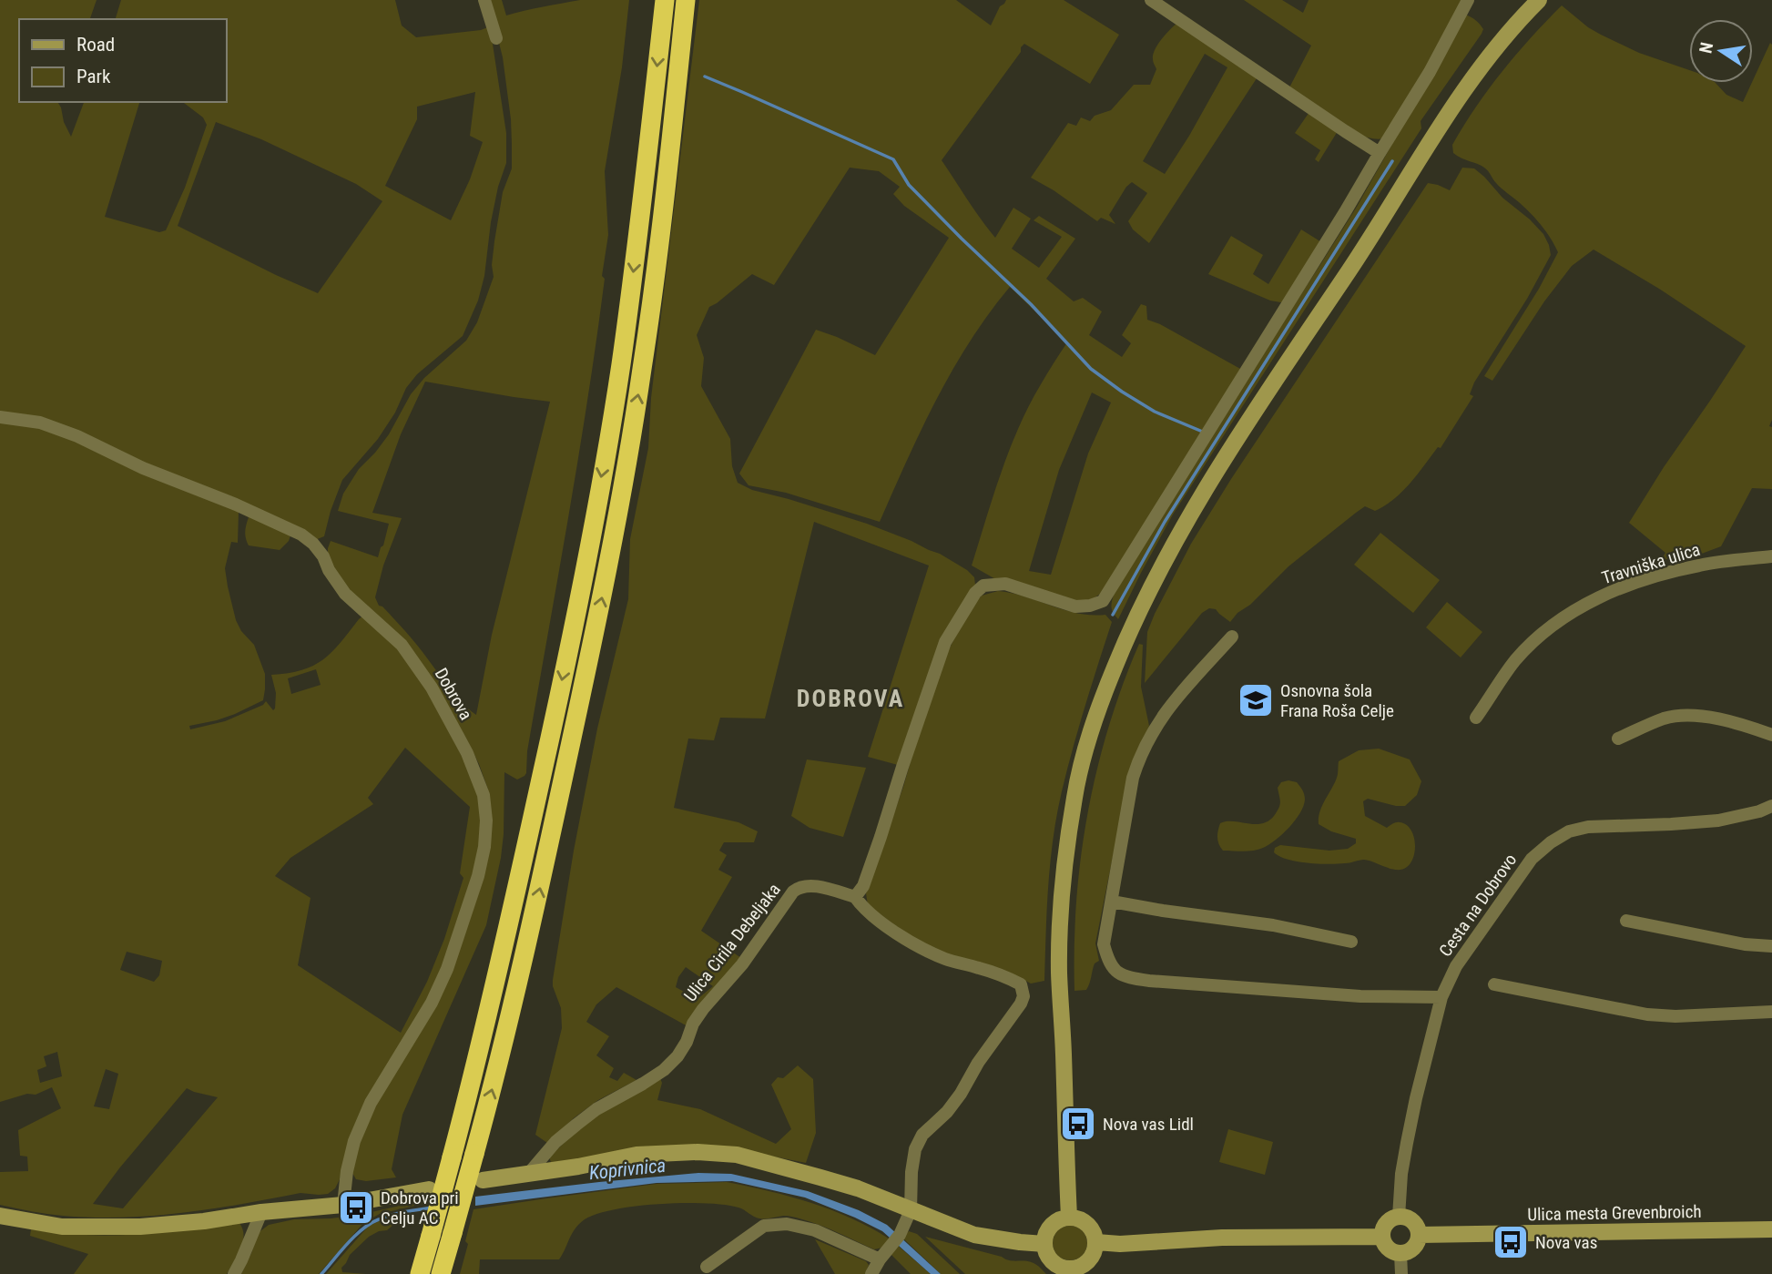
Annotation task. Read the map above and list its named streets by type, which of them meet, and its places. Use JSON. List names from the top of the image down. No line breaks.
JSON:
{"streets":{"street":["Travniška ulica","Dobrova","Cesta na Dobrovo","Ulica Cirila Debeljaka","Ulica mesta Grevenbroich"]},"crossings":[["Cesta na Dobrovo","Ulica mesta Grevenbroich"]],"districts":["DOBROVA"],"water":["Koprivnica"],"places":{"school or university":["Osnovna šola Frana Roša Celje"],"bus stop":["Nova vas Lidl","Dobrova pri Celju AC","Nova vas"]},"legend":["Road","Park"],"north":"left"}
